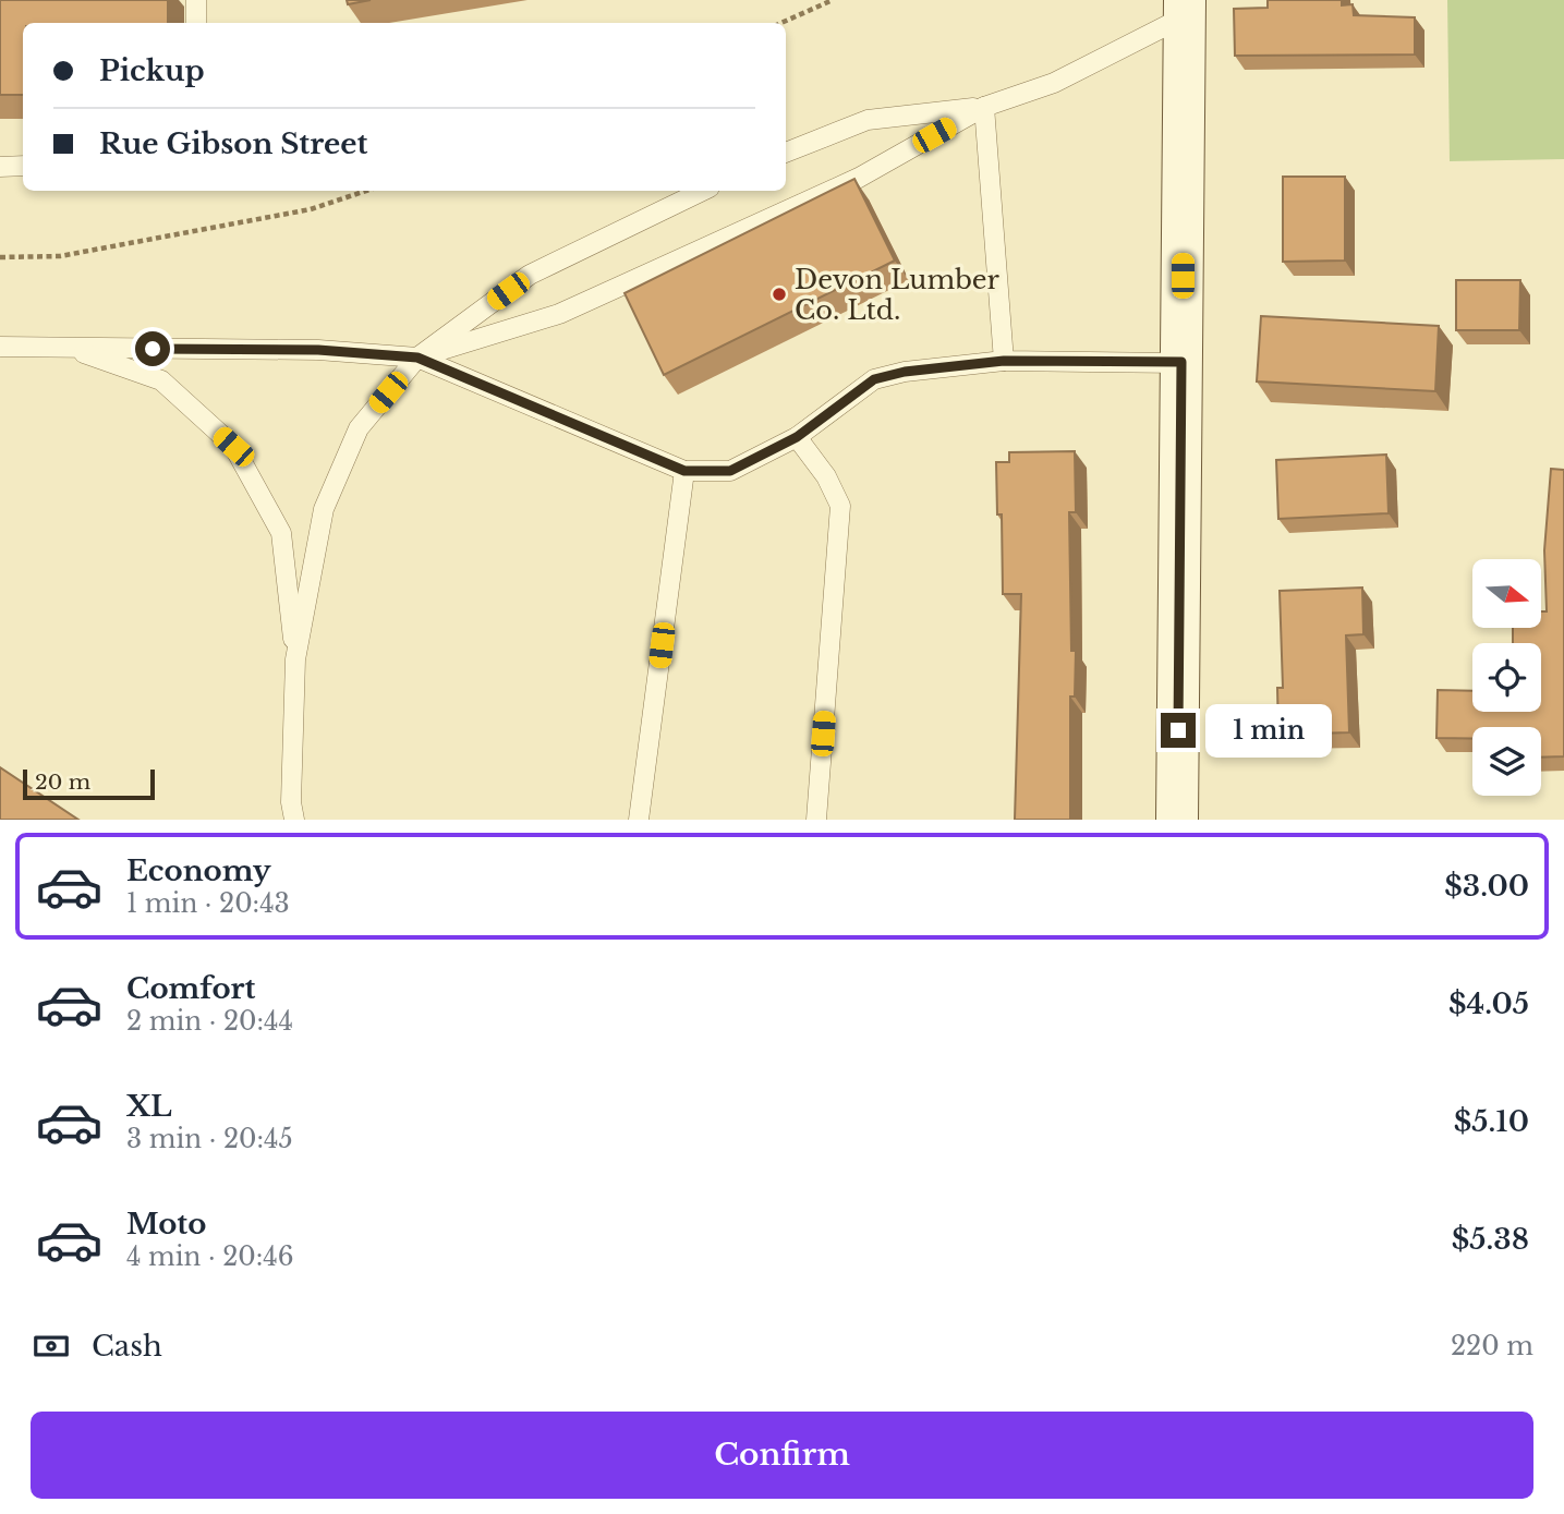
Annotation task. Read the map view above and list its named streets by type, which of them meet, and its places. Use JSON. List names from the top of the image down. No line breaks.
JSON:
{"places":["Devon Lumber Co. Ltd."],"scale_bar":"20 m","north":"right","page":{"banner":["Pickup","Rue Gibson Street"],"bubble":"1 min","scale":"20 m","list":[{"name":"Economy","note":"1 min · 20:43","value":"$3.00"},{"name":"Comfort","note":"2 min · 20:44","value":"$4.05"},{"name":"XL","note":"3 min · 20:45","value":"$5.10"},{"name":"Moto","note":"4 min · 20:46","value":"$5.38"}],"pay":["Cash","220 m"],"buttons":"Confirm"}}
